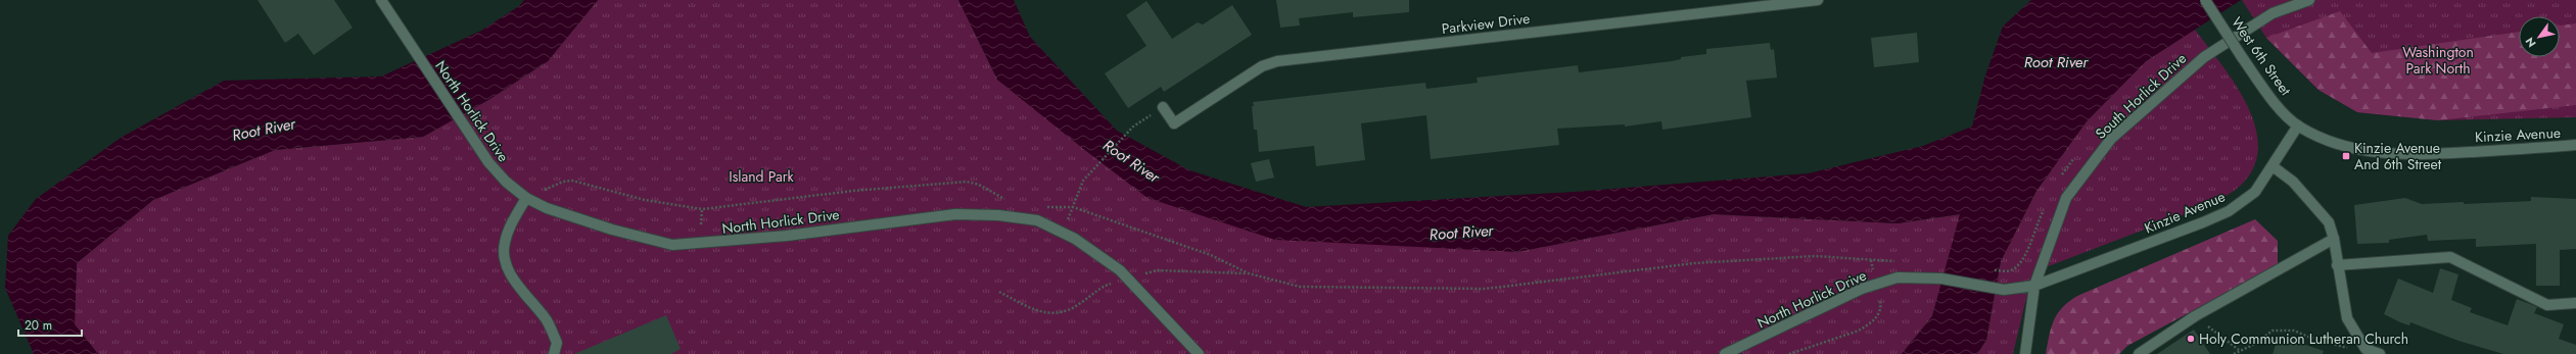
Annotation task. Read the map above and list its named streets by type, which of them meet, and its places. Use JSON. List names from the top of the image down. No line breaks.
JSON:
{"streets":{"street":["Parkview Drive","West 6th Street","South Horlick Drive","North Horlick Drive","Kinzie Avenue"]},"crossings":[["West 6th Street","Kinzie Avenue"],["South Horlick Drive","North Horlick Drive"],["South Horlick Drive","Kinzie Avenue"],["North Horlick Drive","Kinzie Avenue"]],"water":["Root River"],"parks":["Washington Park North","Island Park"],"places":{"transit":["Kinzie Avenue And 6th Street"],"other":["Holy Communion Lutheran Church"]},"scale_bar":"20 m","north":"bottom left"}
